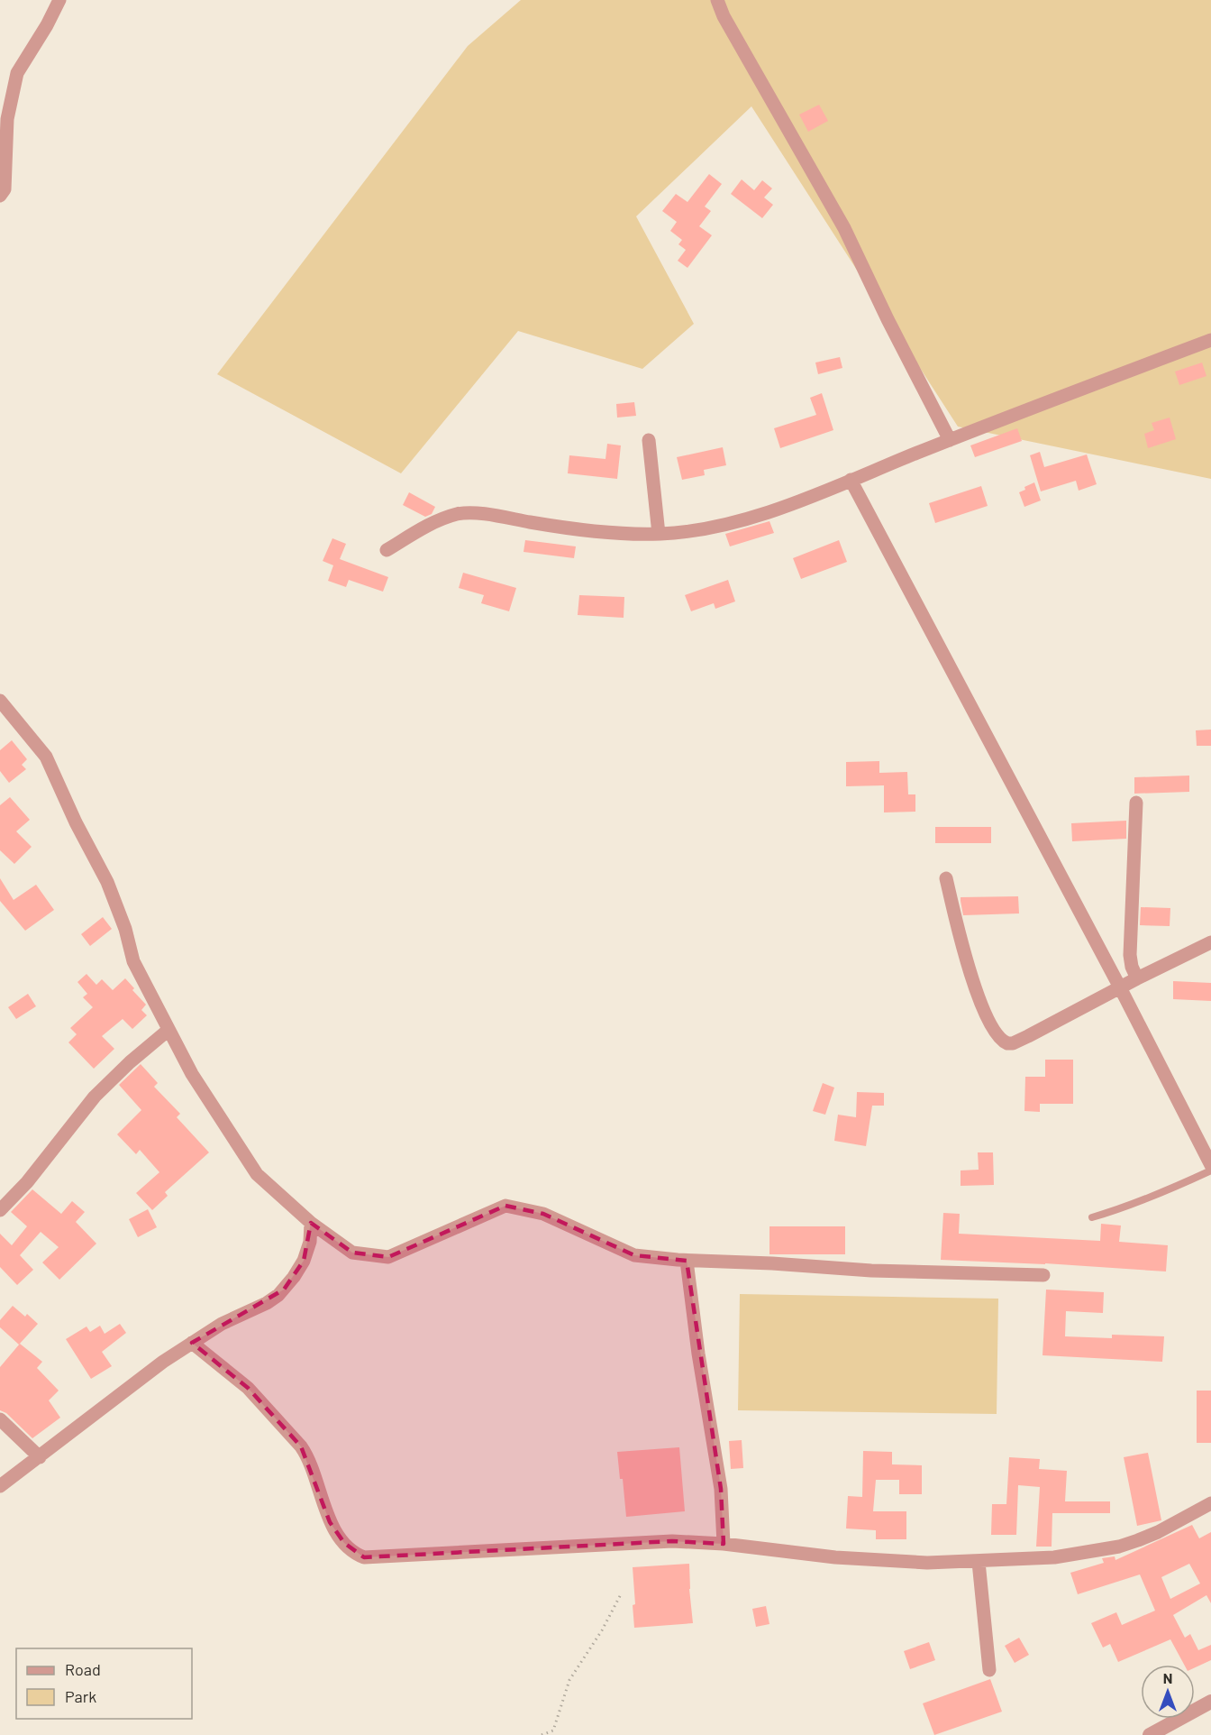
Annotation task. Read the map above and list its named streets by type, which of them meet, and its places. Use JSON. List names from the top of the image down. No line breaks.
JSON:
{"legend":["Road","Park"],"north":"top"}
